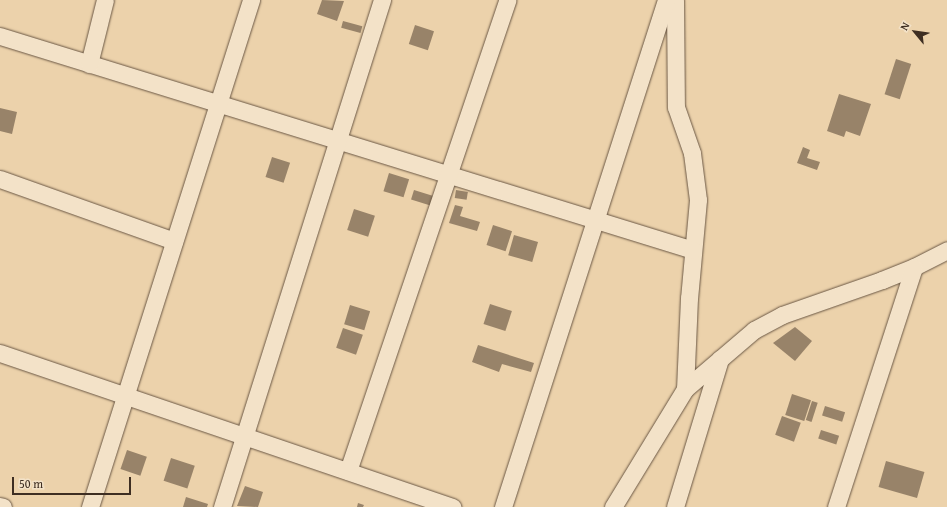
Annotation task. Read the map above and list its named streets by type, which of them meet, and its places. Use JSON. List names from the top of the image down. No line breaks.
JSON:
{"scale_bar":"50 m","north":"top left"}
